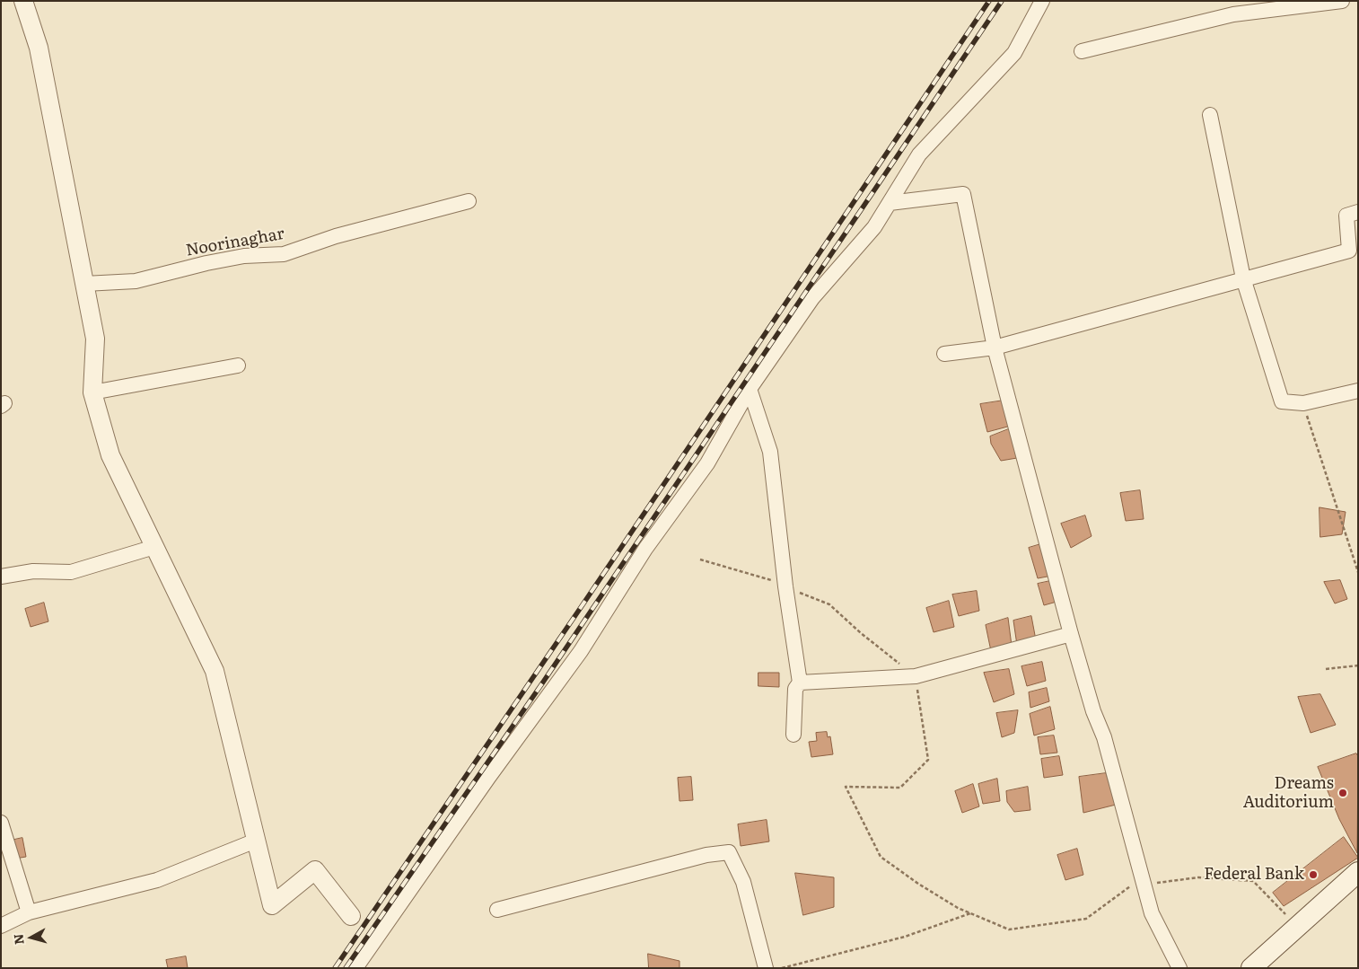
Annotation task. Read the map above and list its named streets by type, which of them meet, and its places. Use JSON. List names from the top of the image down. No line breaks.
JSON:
{"streets":{"street":["Noorinaghar"]},"places":["Dreams Auditorium","Federal Bank"],"north":"left"}
